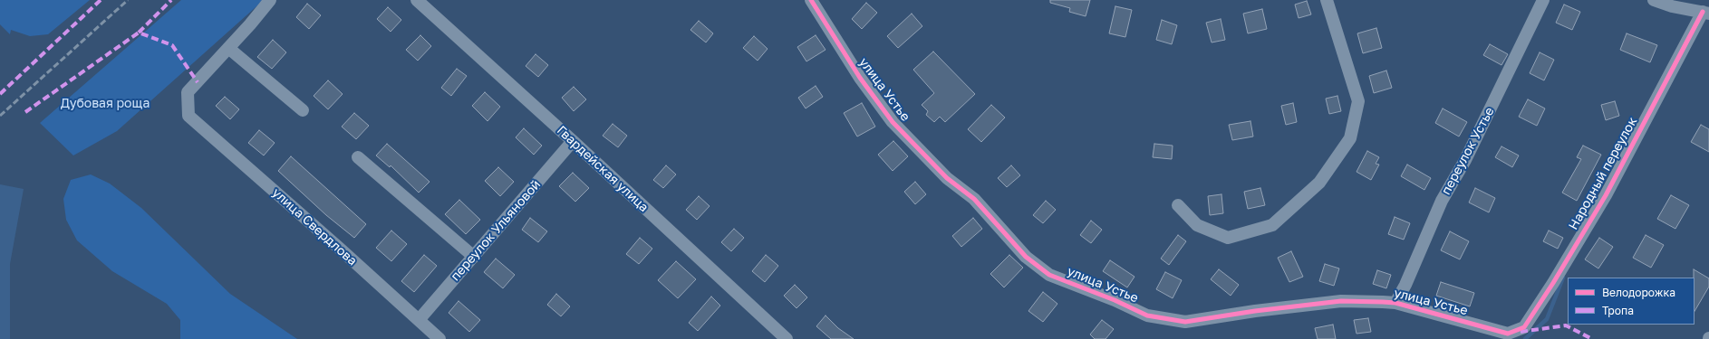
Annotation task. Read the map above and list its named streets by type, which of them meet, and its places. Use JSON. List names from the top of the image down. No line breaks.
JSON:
{"streets":{"street":["улица Устье","переулок Устье","Гвардейская улица","Народный переулок","улица Свердлова","переулок Ульяновой"]},"crossings":[["улица Устье","переулок Устье"],["улица Устье","Народный переулок"],["Гвардейская улица","переулок Ульяновой"],["улица Свердлова","переулок Ульяновой"]],"parks":["Дубовая роща"],"legend":["Велодорожка","Тропа"]}
